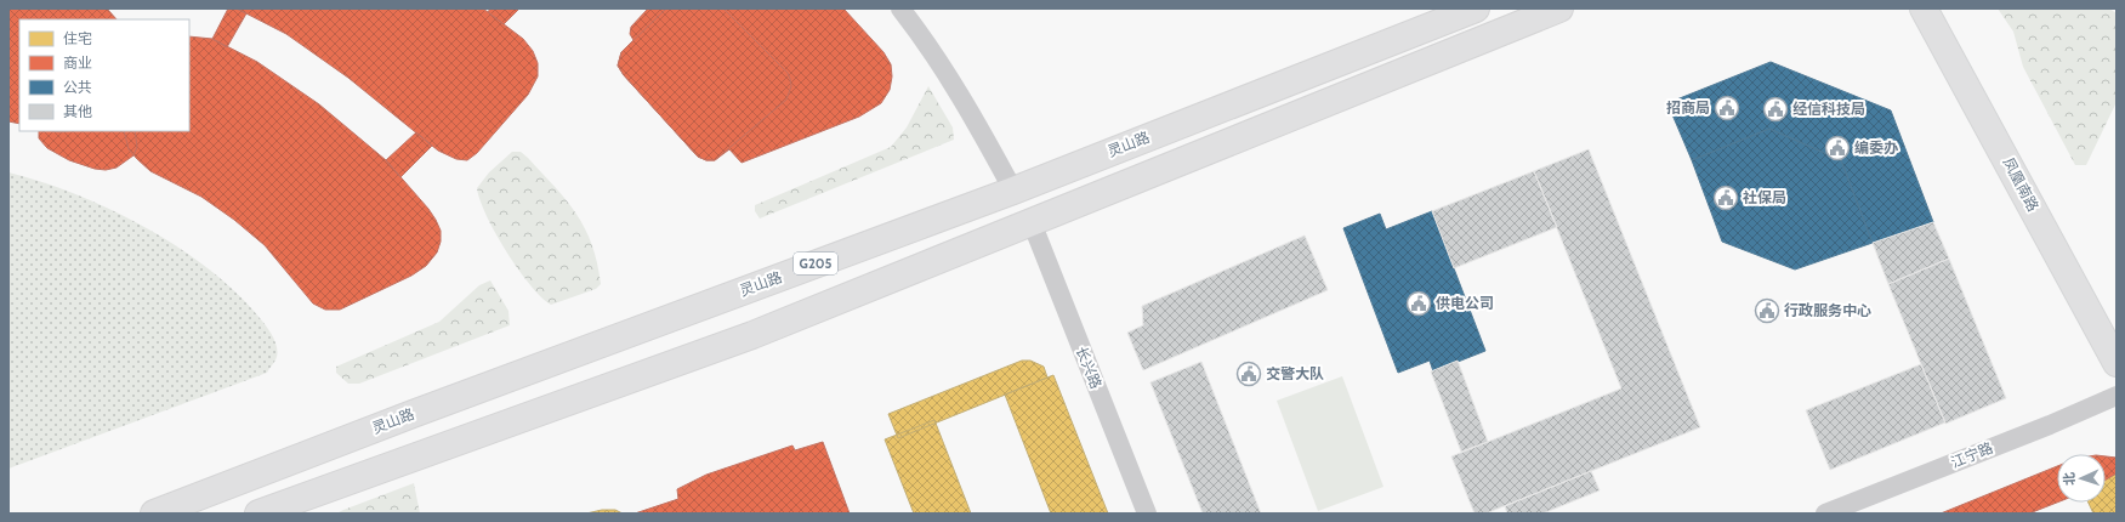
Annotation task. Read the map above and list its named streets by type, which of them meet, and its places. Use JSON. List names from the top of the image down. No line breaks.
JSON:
{"streets":{"main road":["灵山路","凤凰南路","G205"],"street":["长兴路","江宁路"]},"places":{"public building":["招商局","经信科技局","编委办","社保局","供电公司","行政服务中心","交警大队"]},"legend":["住宅","商业","公共","其他"],"north":"left"}
